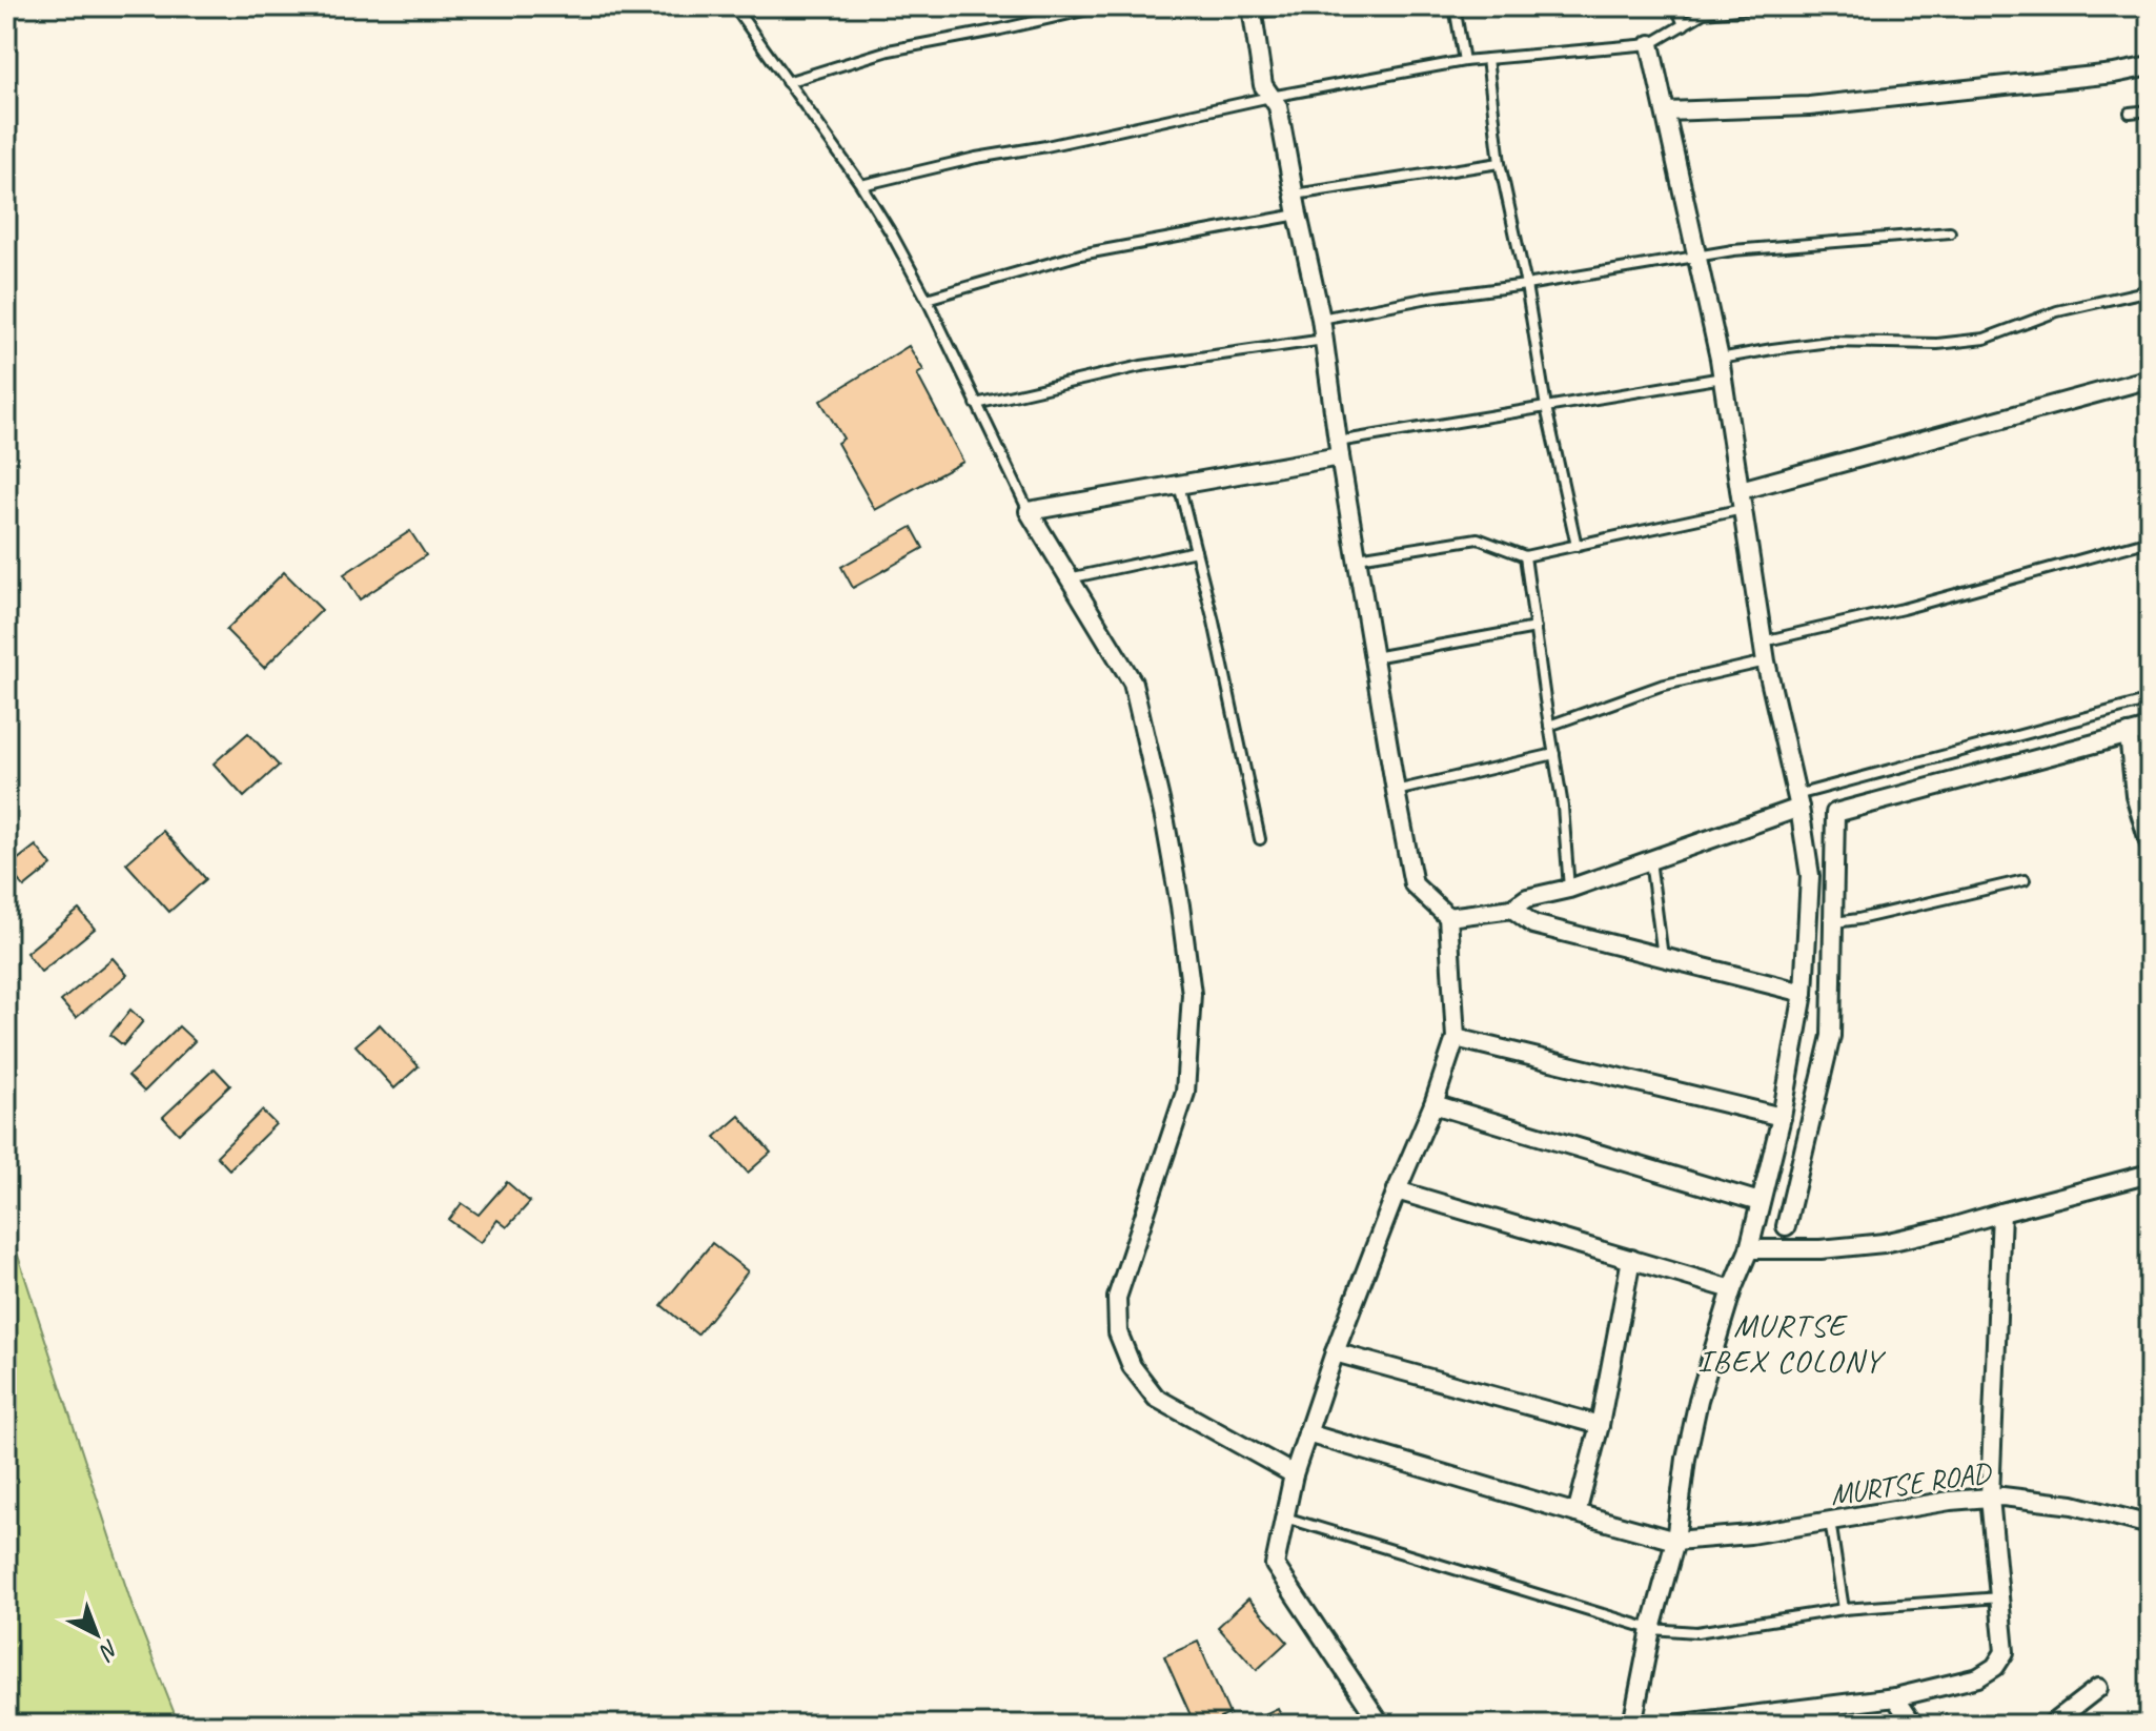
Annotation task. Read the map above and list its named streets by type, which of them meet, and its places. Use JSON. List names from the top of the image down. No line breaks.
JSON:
{"streets":{"street":["MURTSE ROAD"]},"districts":["MURTSE IBEX COLONY"],"north":"bottom right"}
